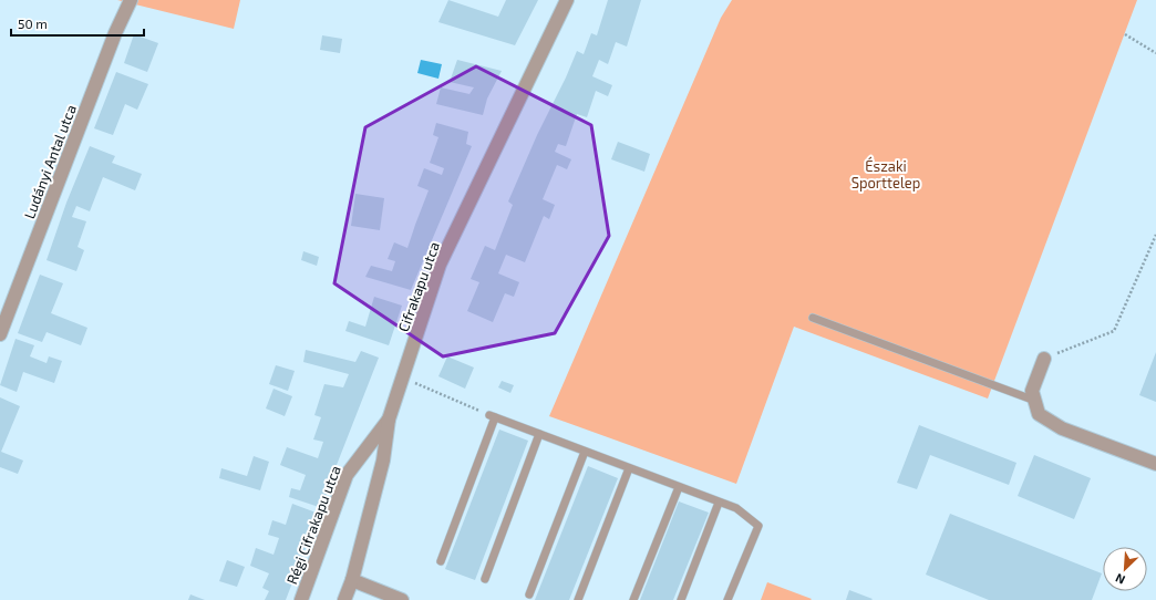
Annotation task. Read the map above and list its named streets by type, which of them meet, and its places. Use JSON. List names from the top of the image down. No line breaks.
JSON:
{"streets":{"street":["Ludányi Antal utca","Cifrakapu utca","Régi Cifrakapu utca"]},"crossings":[["Cifrakapu utca","Régi Cifrakapu utca"]],"parks":["Északi Sporttelep"],"scale_bar":"50 m","north":"bottom left"}
